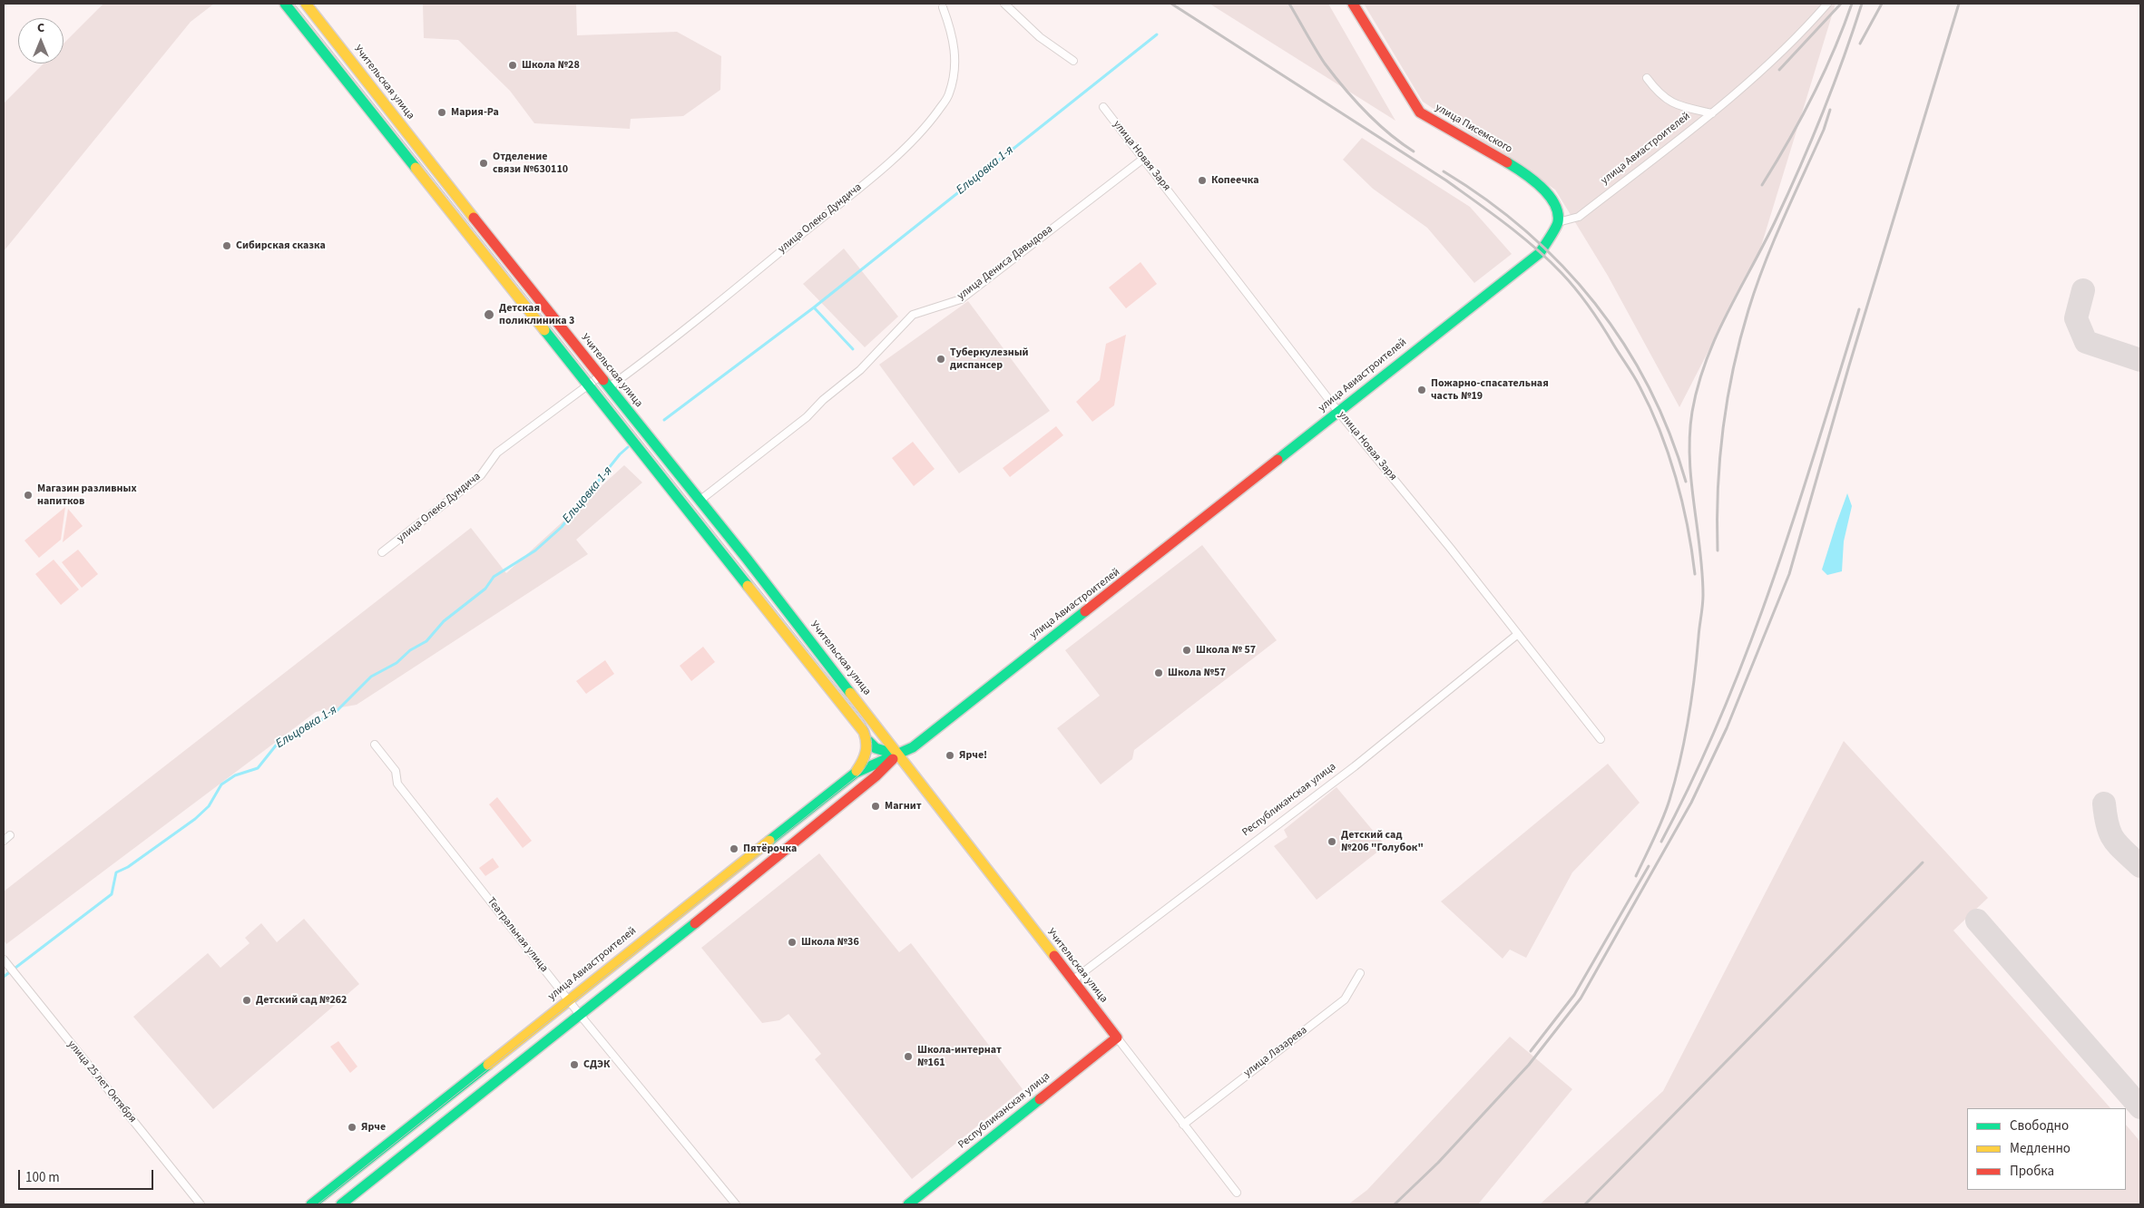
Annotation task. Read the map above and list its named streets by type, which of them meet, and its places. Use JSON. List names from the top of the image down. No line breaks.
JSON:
{"streets":{"main road":["Учительская улица","улица Писемского","улица Авиастроителей","Республиканская улица"],"street":["улица Новая Заря","улица Олеко Дундича","улица Дениса Давыдова","Театральная улица","улица Лазарева","улица 25 лет Октября"]},"crossings":[["Учительская улица","улица Авиастроителей"],["Учительская улица","улица Олеко Дундича"],["Учительская улица","улица Дениса Давыдова"],["Учительская улица","Республиканская улица"],["Учительская улица","улица Лазарева"],["улица Писемского","улица Авиастроителей"],["улица Авиастроителей","улица Новая Заря"],["улица Авиастроителей","Театральная улица"],["улица Новая Заря","улица Дениса Давыдова"],["улица Новая Заря","Республиканская улица"]],"water":["Ельцовка 1-я"],"places":["Школа №28","Мария-Ра","Отделение связи №630110","Копеечка","Сибирская сказка","Детская поликлиника 3","Туберкулезный диспансер","Пожарно-спасательная часть №19","Магазин разливных напитков","Школа № 57","Школа №57","Ярче!","Магнит","Детский сад №206 \"Голубок\"","Пятёрочка","Школа №36","Детский сад №262","Школа-интернат №161","СДЭК","Ярче"],"legend":["Свободно","Медленно","Пробка"],"scale_bar":"100 m","north":"top"}
